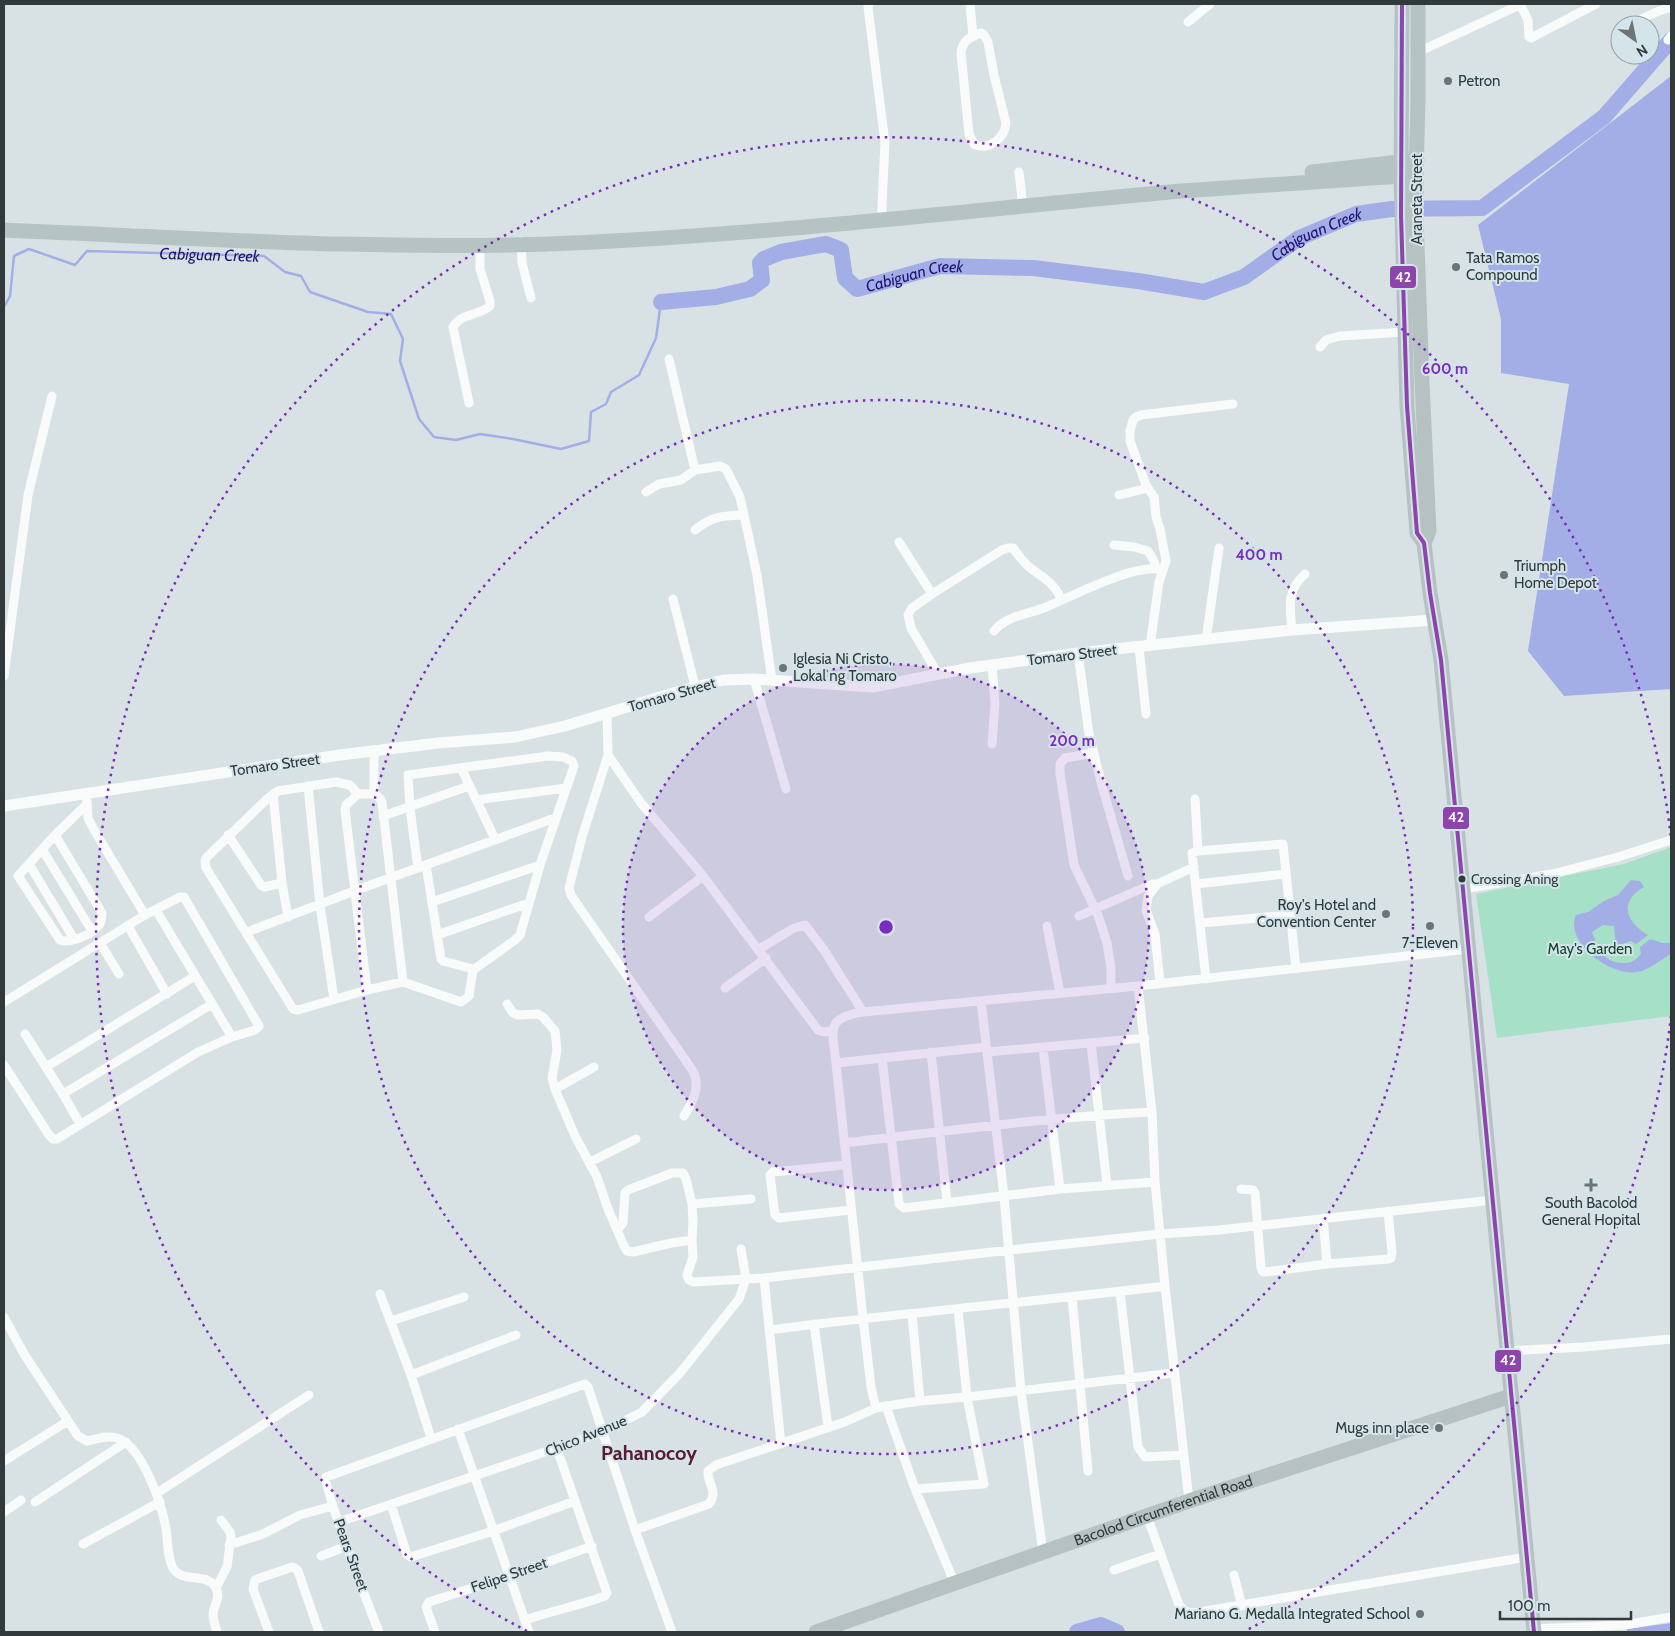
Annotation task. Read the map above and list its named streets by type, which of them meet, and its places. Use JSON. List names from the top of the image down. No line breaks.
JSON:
{"streets":{"highway":["Araneta Street"],"main road":["Bacolod Circumferential Road"],"street":["Tomaro Street","Chico Avenue","Pears Street","Felipe Street"]},"crossings":[["Araneta Street","Tomaro Street"],["Araneta Street","Bacolod Circumferential Road"],["Chico Avenue","Pears Street"]],"districts":["Pahanocoy"],"water":["Cabiguan Creek"],"parks":["May's Garden"],"places":{"other":["Petron","Tata Ramos Compound","Triumph Home Depot","Iglesia Ni Cristo, Lokal ng Tomaro","Crossing Aning","Roy's Hotel and Convention Center","7-Eleven","Mugs inn place","Mariano G. Medalla Integrated School"],"health":["South Bacolod General Hopital"]},"lines":["transit line 42"],"scale_bar":"100 m","north":"bottom right","rings":["600 m","400 m","200 m"]}
